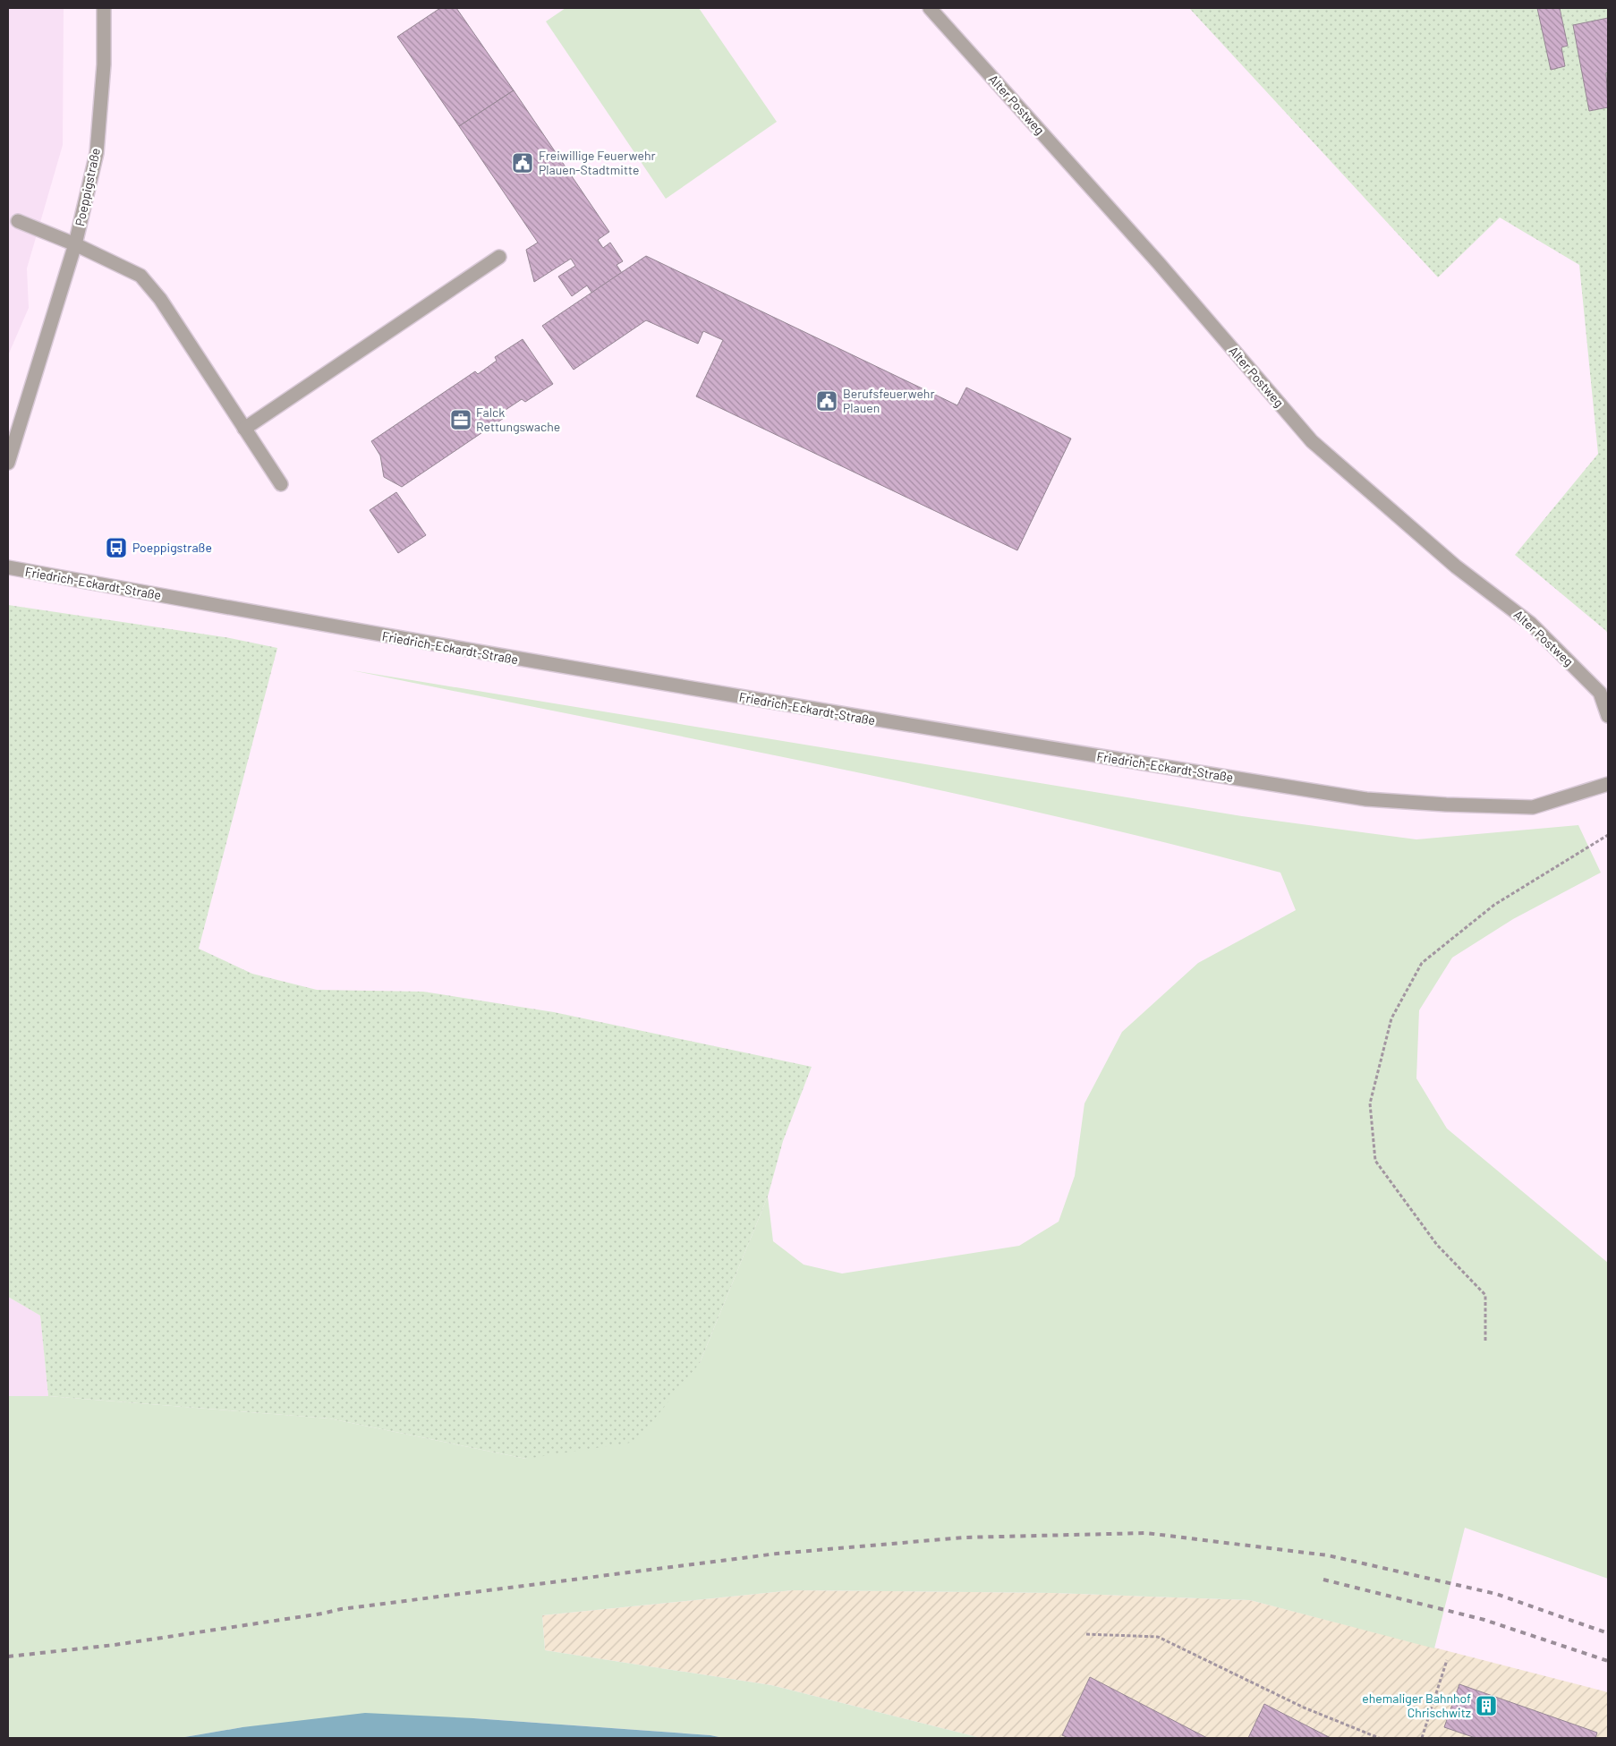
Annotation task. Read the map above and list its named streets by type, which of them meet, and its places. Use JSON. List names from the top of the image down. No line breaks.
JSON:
{"streets":{"street":["Alter Postweg","Poeppigstraße","Friedrich-Eckardt-Straße"]},"places":{"public building":["Freiwillige Feuerwehr Plauen-Stadtmitte","Berufsfeuerwehr Plauen"],"office":["Falck Rettungswache"],"bus stop":["Poeppigstraße"],"building":["ehemaliger Bahnhof Chrischwitz"]}}
